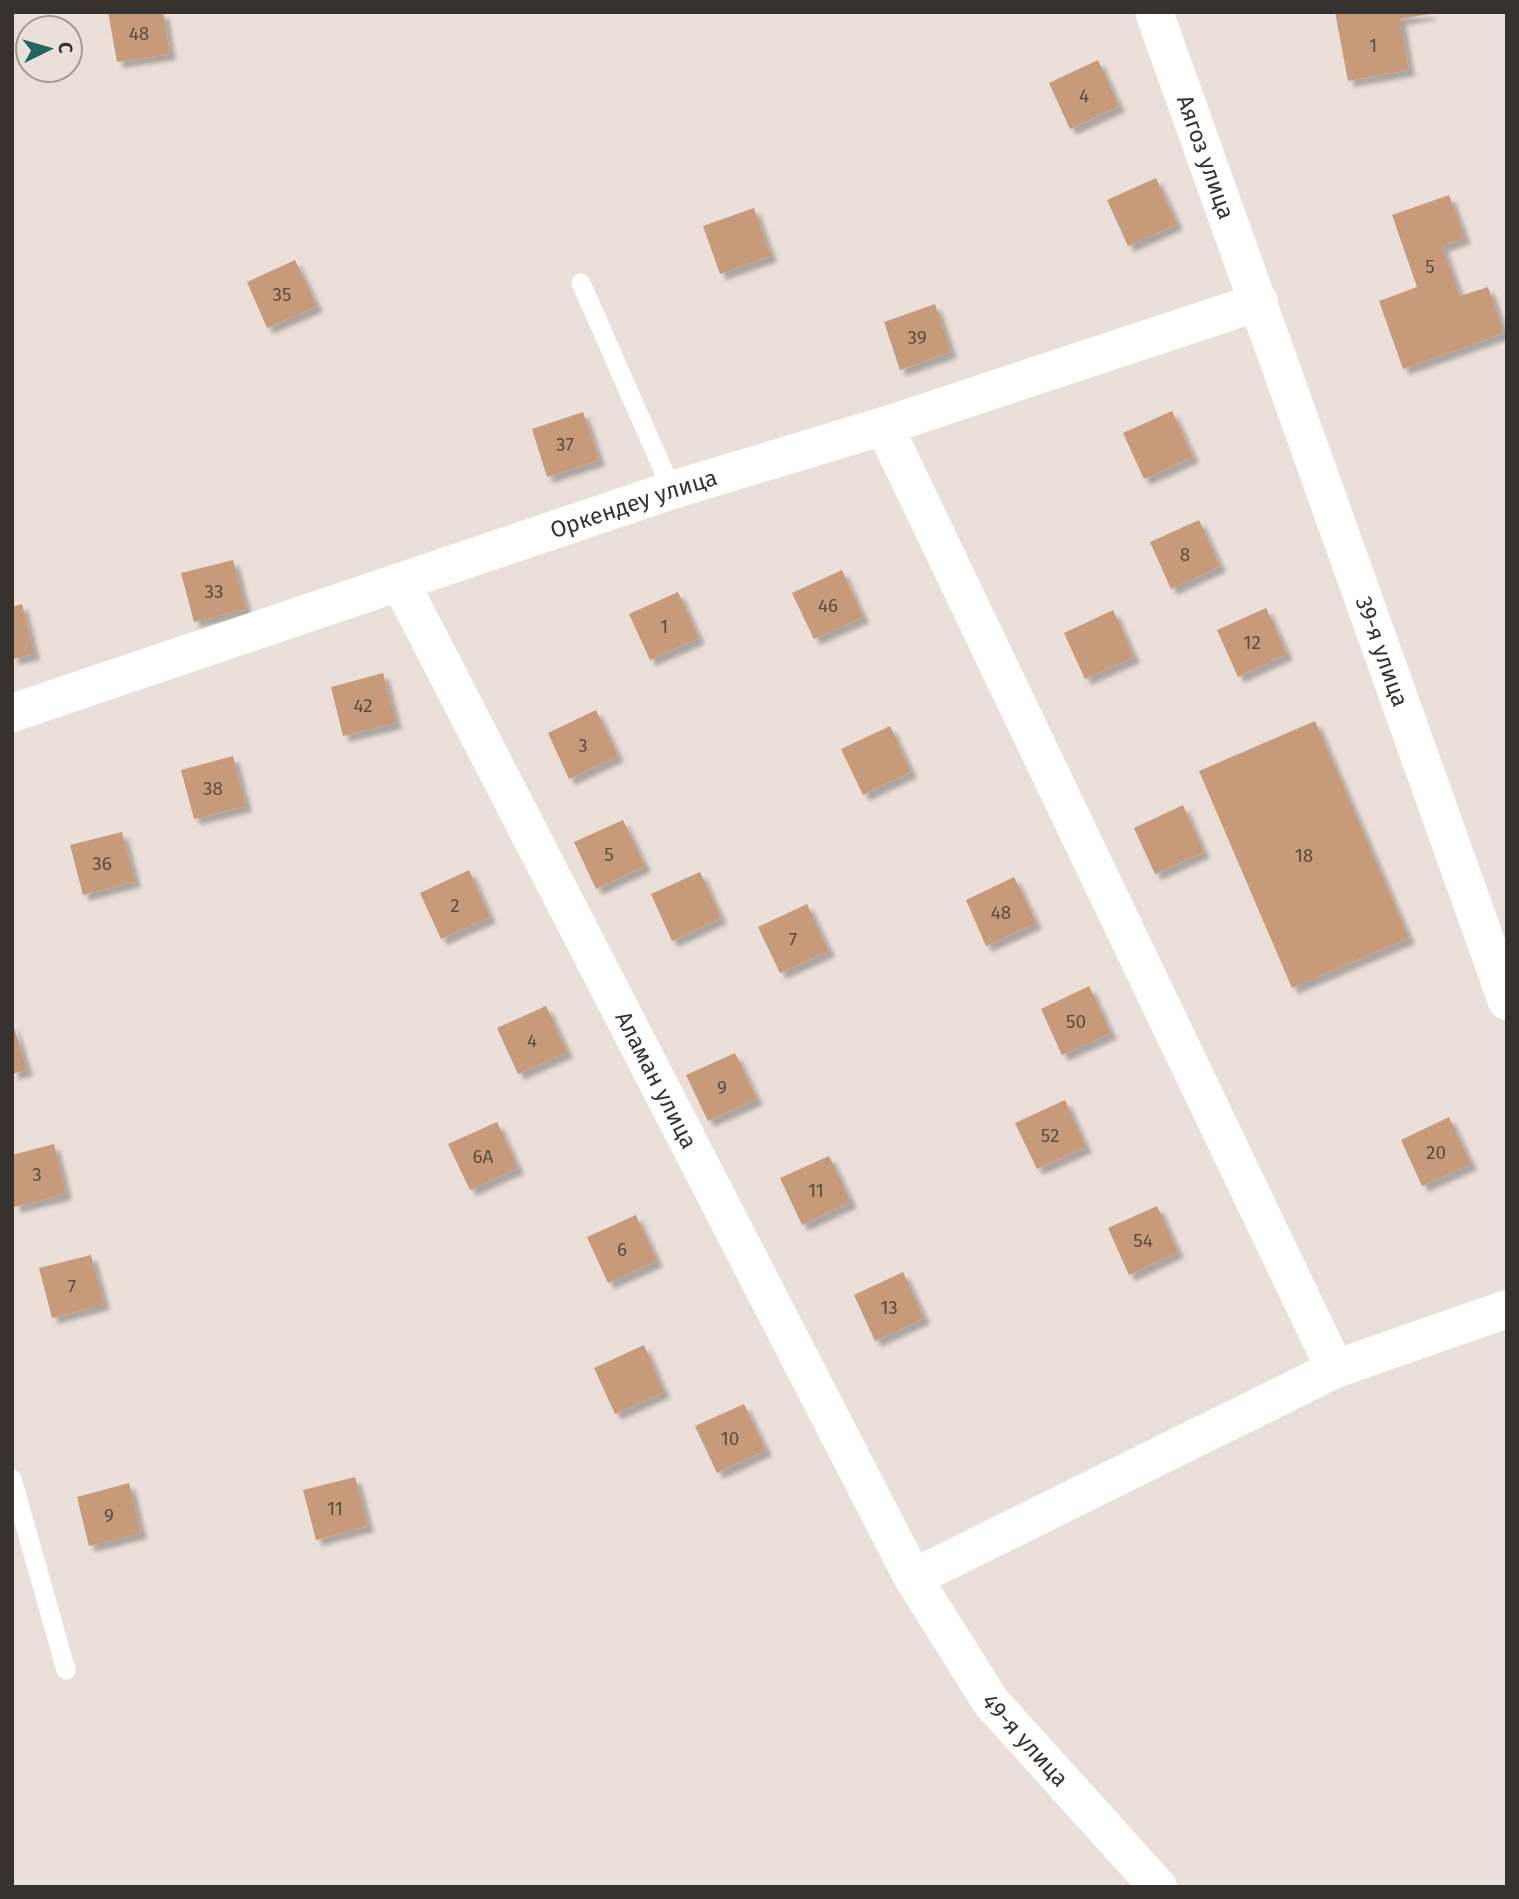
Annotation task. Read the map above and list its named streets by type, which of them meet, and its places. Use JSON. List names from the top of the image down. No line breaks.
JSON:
{"streets":{"street":["Аягоз улица","Оркендеу улица","39-я улица","Аламан улица","49-я улица"]},"crossings":[["Аягоз улица","Оркендеу улица"],["Аягоз улица","39-я улица"],["Оркендеу улица","39-я улица"],["Оркендеу улица","Аламан улица"],["Аламан улица","49-я улица"]],"house_numbers":["48","1","4","5","35","39","37","8","33","46","1","12","42","3","38","5","18","36","2","48","7","50","4","9","52","20","6А","3","11","54","6","7","13","10","11","9"],"north":"right"}
